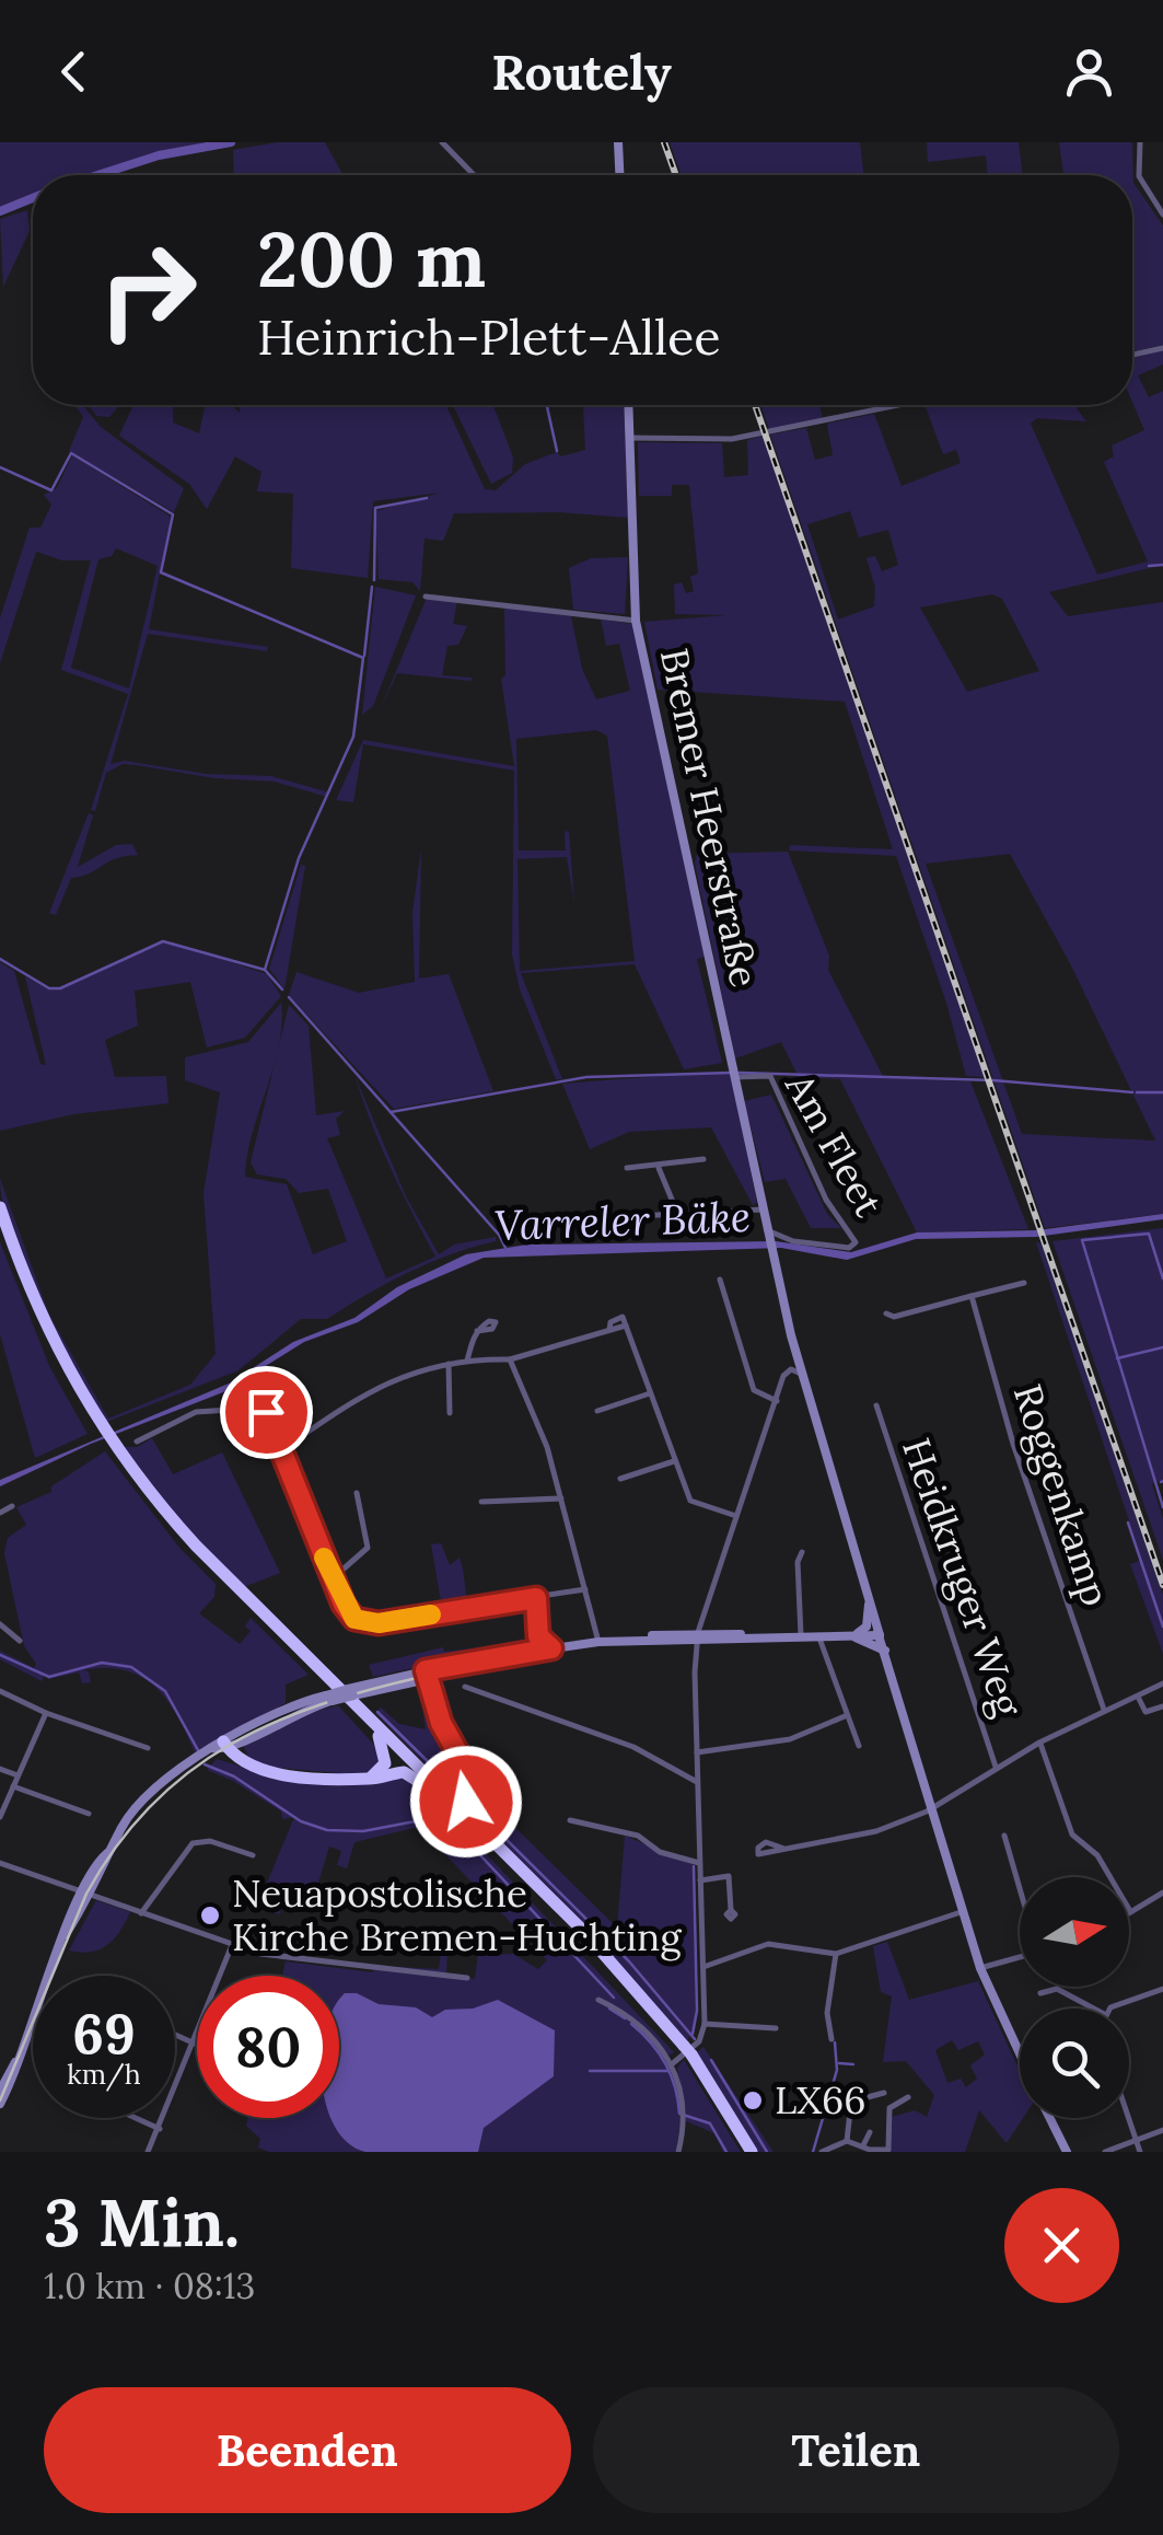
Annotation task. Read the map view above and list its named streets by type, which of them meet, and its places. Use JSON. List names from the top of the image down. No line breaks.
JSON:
{"streets":{"main road":["Bremer Heerstraße"],"street":["Am Fleet","Roggenkamp","Heidkruger Weg"]},"crossings":[["Bremer Heerstraße","Am Fleet"]],"water":["Varreler Bäke"],"places":["Neuapostolische Kirche Bremen-Huchting","LX66"],"north":"right","page":{"header":"Routely","turn":["200 m","Heinrich-Plett-Allee"],"speed":"69 km/h","limit":"80","heading":["3 Min.","1.0 km · 08:13"],"buttons":["Beenden","Teilen"]}}
